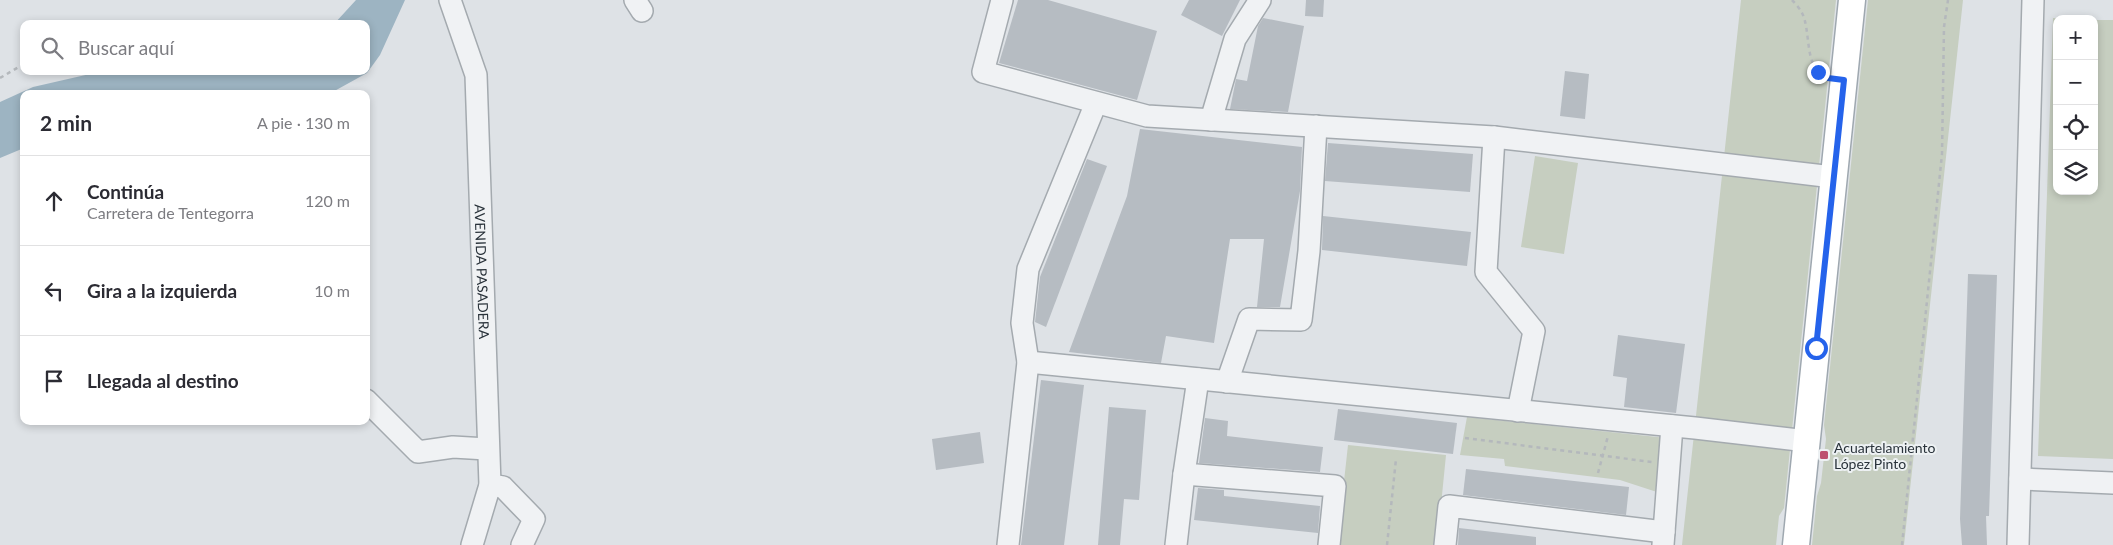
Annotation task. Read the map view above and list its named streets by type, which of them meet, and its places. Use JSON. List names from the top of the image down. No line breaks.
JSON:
{"streets":{"street":["AVENIDA PASADERA"]},"places":{"transit":["Acuartelamiento López Pinto"]},"page":{"map_buttons":["+","−"],"search":"Buscar aquí","heading":["2 min","A pie · 130 m"],"list":[["Continúa","Carretera de Tentegorra","120 m"],["Gira a la izquierda","10 m"],"Llegada al destino"]}}
